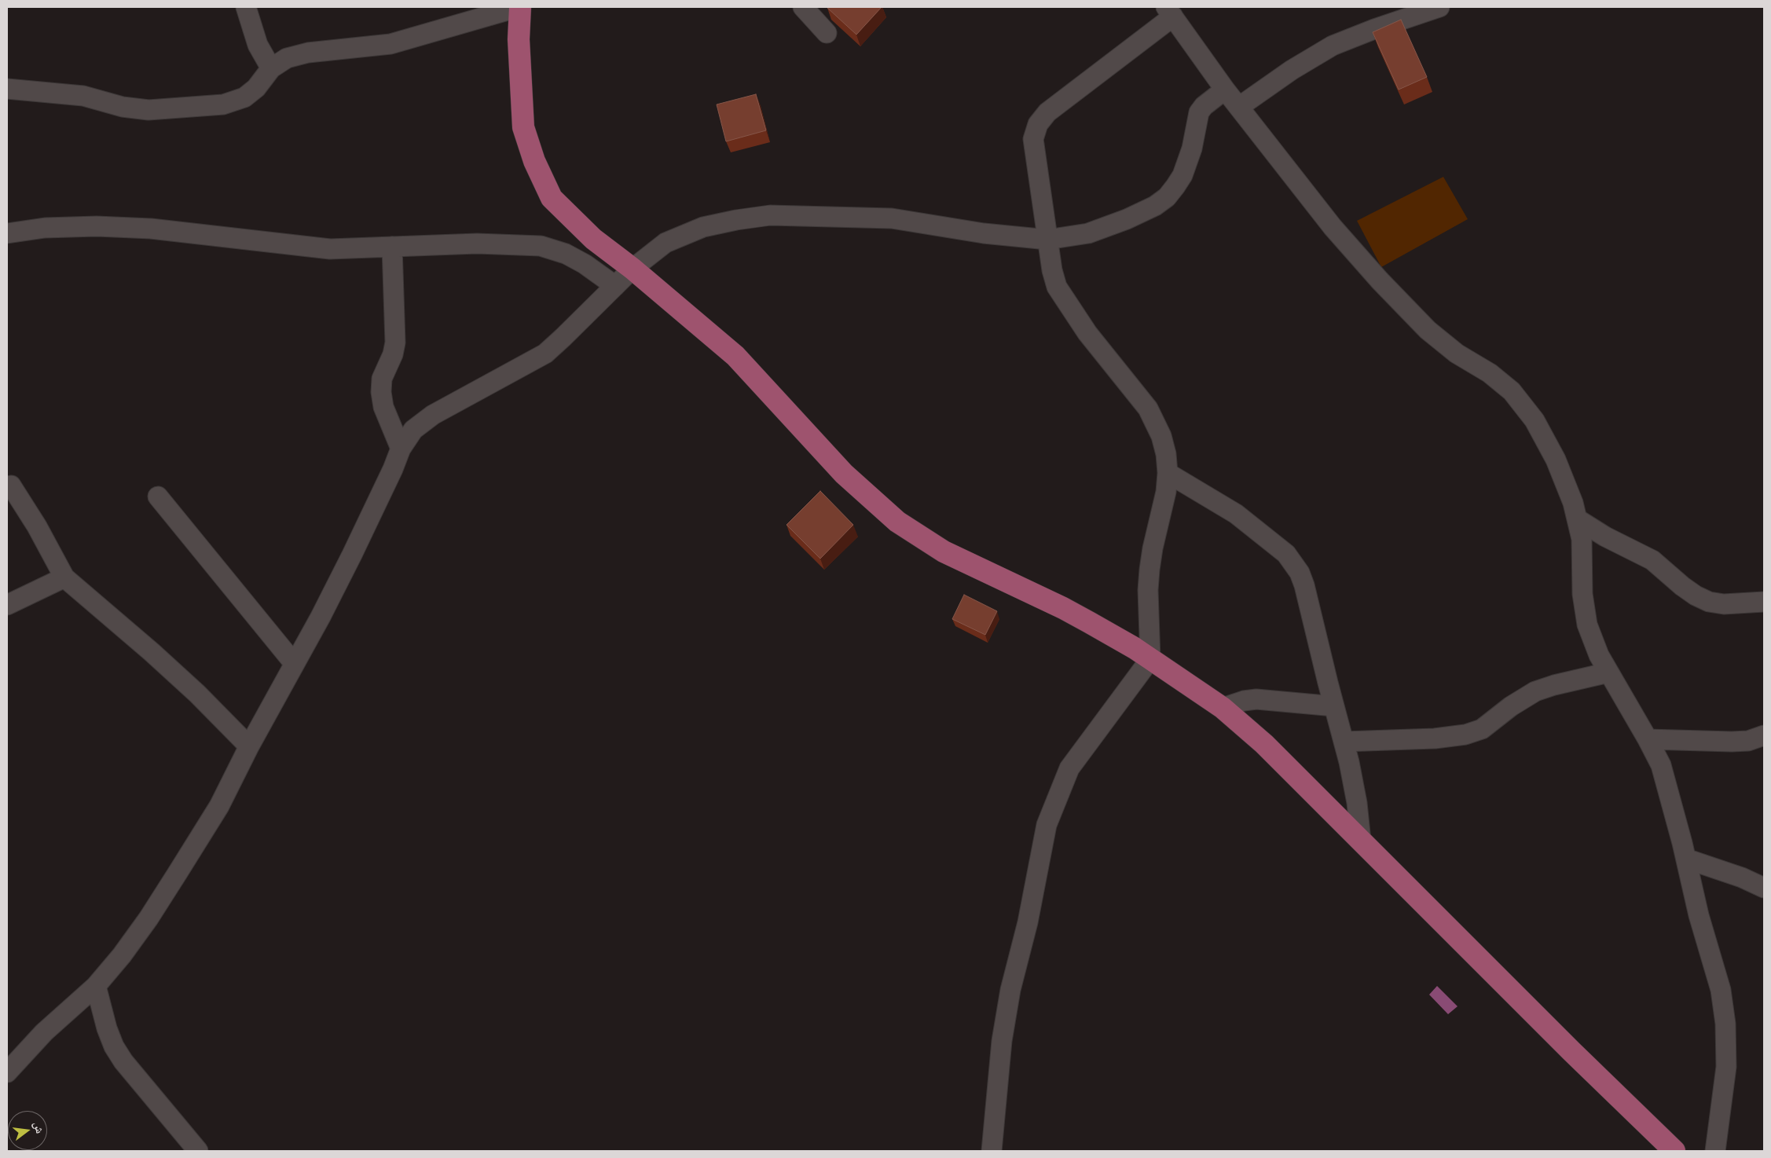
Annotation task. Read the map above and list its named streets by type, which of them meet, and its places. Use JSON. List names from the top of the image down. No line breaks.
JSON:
{"north":"right"}
